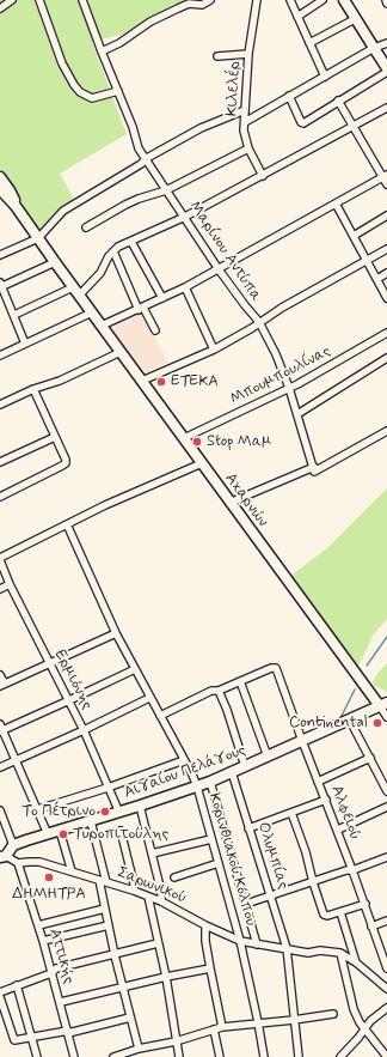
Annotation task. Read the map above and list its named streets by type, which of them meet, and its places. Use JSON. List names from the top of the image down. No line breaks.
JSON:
{"streets":{"main road":["Αχαρνών","Αιγαίου Πελάγους"],"street":["Κιλελέρ","Μαρίνου Αντύπα","Μπουμπουλίνας","Ερμιόνης","Αλφειού","Ολυμπίας","Κορινθιακού Κόλπου","Σαρωνικού","Αττικής"]},"crossings":[["Μαρίνου Αντύπα","Μπουμπουλίνας"],["Μπουμπουλίνας","Αχαρνών"],["Αχαρνών","Αιγαίου Πελάγους"],["Ερμιόνης","Αιγαίου Πελάγους"],["Αιγαίου Πελάγους","Αλφειού"],["Αιγαίου Πελάγους","Ολυμπίας"],["Αιγαίου Πελάγους","Κορινθιακού Κόλπου"],["Ολυμπίας","Σαρωνικού"],["Κορινθιακού Κόλπου","Σαρωνικού"],["Σαρωνικού","Αττικής"]],"places":["ΕΤΕΚΑ","Stop Μαμ","Continental","Το Πέτρινο","Τυροπιτούλης","ΔΗΜΗΤΡΑ"]}
